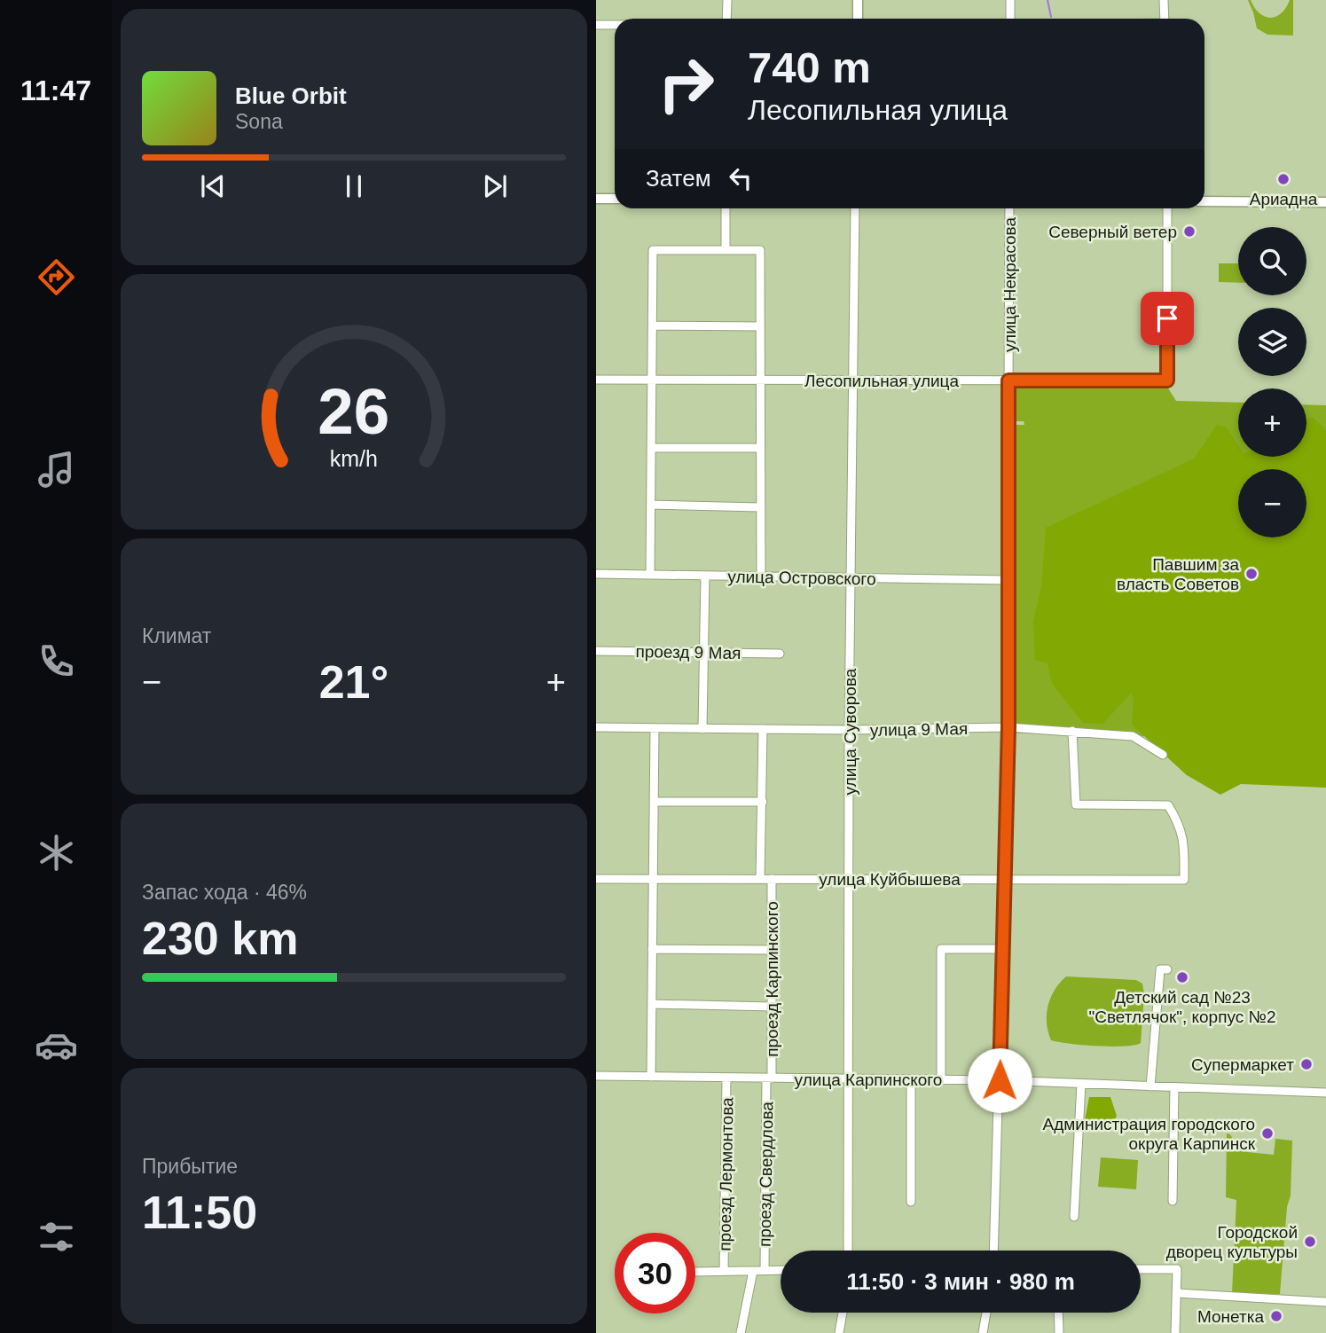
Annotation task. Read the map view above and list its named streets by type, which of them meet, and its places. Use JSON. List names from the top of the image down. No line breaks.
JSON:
{"streets":{"street":["улица Некрасова","Лесопильная улица","улица Островского","проезд 9 Мая","улица 9 Мая","улица Суворова","улица Куйбышева","проезд Карпинского","улица Карпинского","проезд Лермонтова","проезд Свердлова"]},"crossings":[["улица Некрасова","Лесопильная улица"],["улица Некрасова","улица Островского"],["улица Некрасова","улица 9 Мая"],["улица Некрасова","улица Куйбышева"],["улица Некрасова","улица Карпинского"],["Лесопильная улица","улица Суворова"],["улица Островского","улица Суворова"],["улица 9 Мая","улица Суворова"],["улица 9 Мая","улица Куйбышева"],["улица Суворова","улица Куйбышева"],["улица Суворова","улица Карпинского"],["улица Куйбышева","проезд Карпинского"],["проезд Карпинского","улица Карпинского"],["проезд Карпинского","проезд Свердлова"],["улица Карпинского","проезд Лермонтова"],["улица Карпинского","проезд Свердлова"]],"places":["Ариадна","Северный ветер","Павшим за власть Советов","Детский сад №23 \"Светлячок\", корпус №2","Супермаркет","Администрация городского округа Карпинск","Городской дворец культуры","Монетка"],"page":{"tabs":"11:47","turn":["740 m","Лесопильная улица"],"song":["Blue Orbit","Sona"],"then":"Затем","map_buttons":["+","−"],"tile":["Климат",["Запас хода · 46%","230 km"],["Прибытие","11:50"]],"heat":["−","21°","+"],"limit":"30","trip":"11:50 · 3 мин · 980 m","gauge":["26","km/h"]}}
